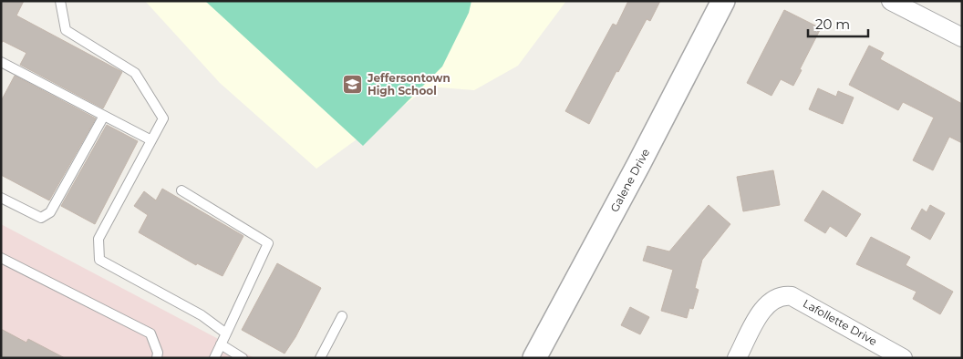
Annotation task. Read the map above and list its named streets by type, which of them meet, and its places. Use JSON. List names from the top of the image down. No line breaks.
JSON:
{"streets":{"street":["Galene Drive","Lafollette Drive"]},"places":{"school or university":["Jeffersontown High School"]},"scale_bar":"20 m"}
